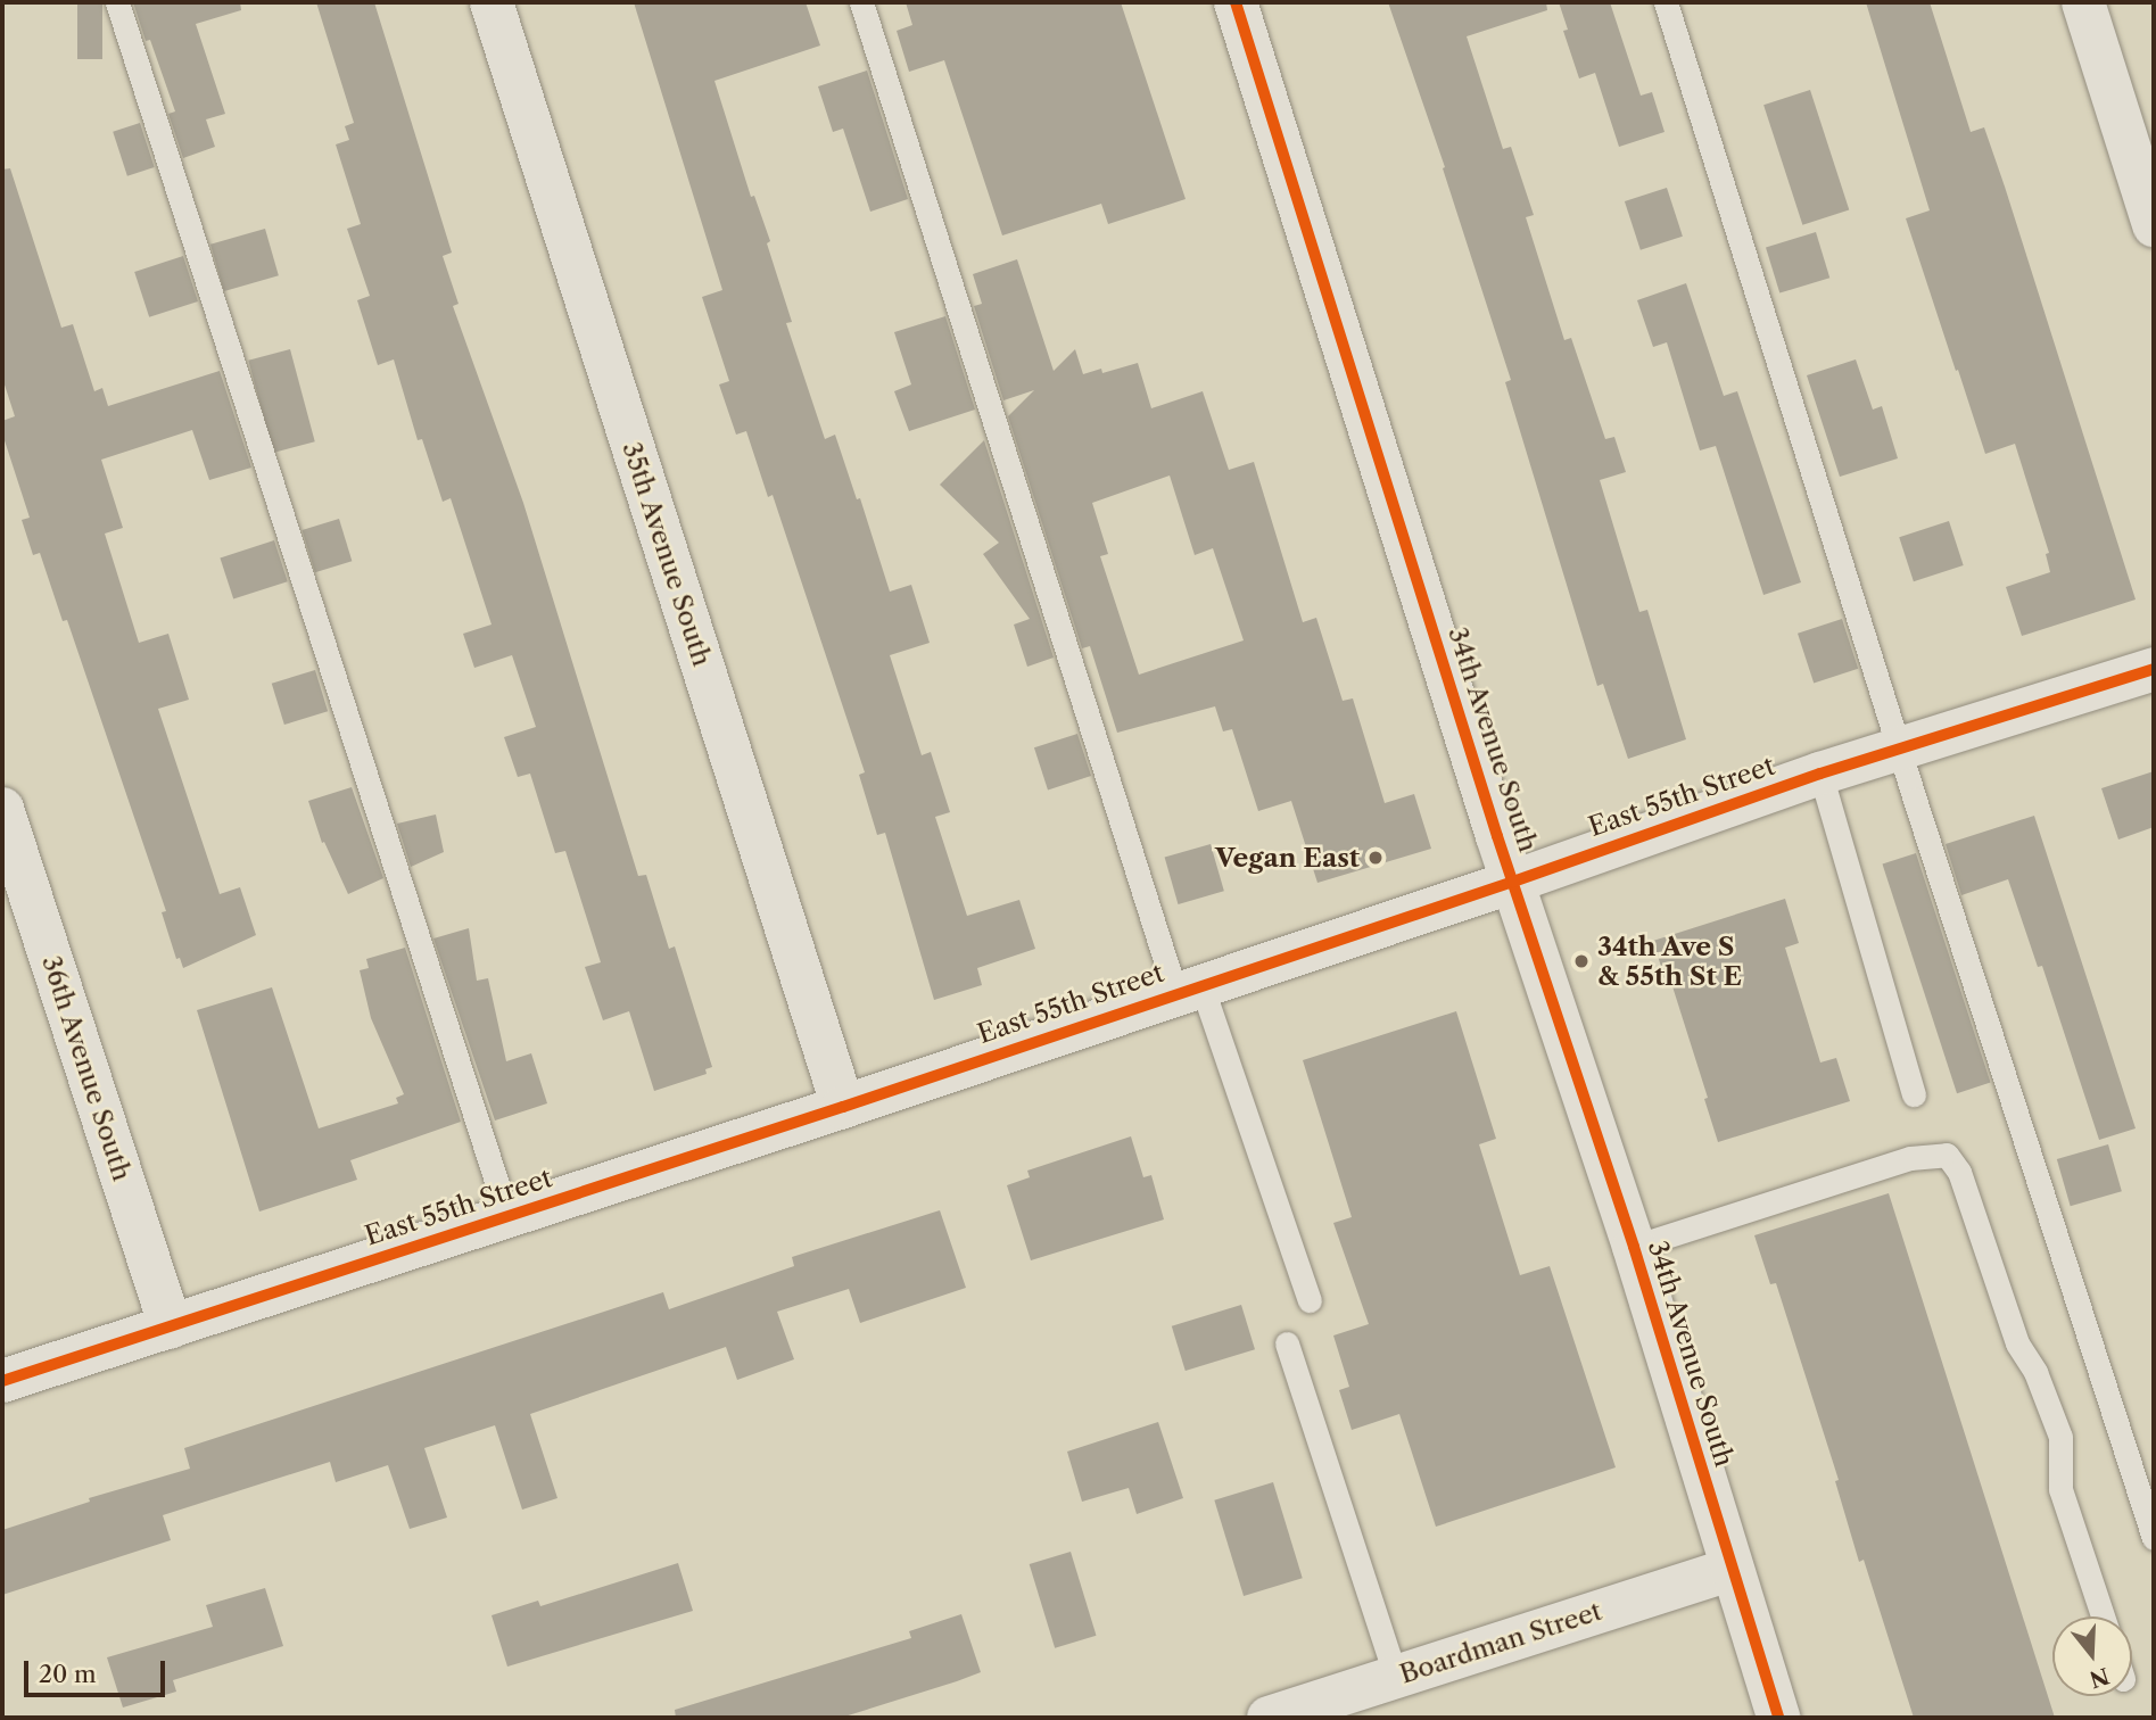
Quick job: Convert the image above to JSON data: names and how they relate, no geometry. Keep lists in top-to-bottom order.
{
  "streets": {
    "street": [
      "35th Avenue South",
      "34th Avenue South",
      "East 55th Street",
      "36th Avenue South",
      "Boardman Street"
    ]
  },
  "crossings": [
    ["35th Avenue South", "East 55th Street"],
    ["34th Avenue South", "East 55th Street"],
    ["34th Avenue South", "Boardman Street"],
    ["East 55th Street", "36th Avenue South"]
  ],
  "places": ["Vegan East", "34th Ave S & 55th St E"],
  "scale_bar": "20 m",
  "north": "bottom"
}
